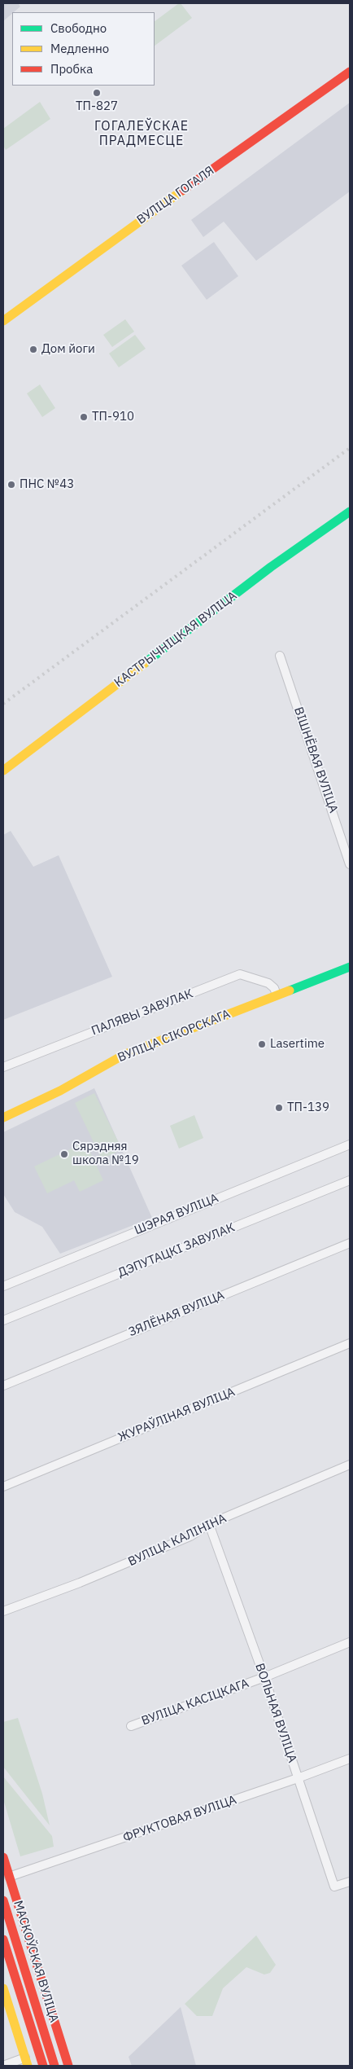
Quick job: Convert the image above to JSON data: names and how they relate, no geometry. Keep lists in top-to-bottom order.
{
  "streets": {
    "street": [
      "ВУЛІЦА ГОГАЛЯ",
      "КАСТРЫЧНІЦКАЯ ВУЛІЦА",
      "ВІШНЁВАЯ ВУЛІЦА",
      "ПАЛЯВЫ ЗАВУЛАК",
      "ВУЛІЦА СІКОРСКАГА",
      "ШЭРАЯ ВУЛІЦА",
      "ДЭПУТАЦКІ ЗАВУЛАК",
      "ЗЯЛЁНАЯ ВУЛІЦА",
      "ЖУРАЎЛІНАЯ ВУЛІЦА",
      "ВУЛІЦА КАЛІНІНА",
      "ВУЛІЦА КАСІЦКАГА",
      "ВОЛЬНАЯ ВУЛІЦА",
      "ФРУКТОВАЯ ВУЛІЦА",
      "МАСКОЎСКАЯ ВУЛІЦА"
    ]
  },
  "crossings": [
    ["ПАЛЯВЫ ЗАВУЛАК", "ВУЛІЦА СІКОРСКАГА"],
    ["ВУЛІЦА КАЛІНІНА", "ВОЛЬНАЯ ВУЛІЦА"],
    ["ВУЛІЦА КАСІЦКАГА", "ВОЛЬНАЯ ВУЛІЦА"],
    ["ВОЛЬНАЯ ВУЛІЦА", "ФРУКТОВАЯ ВУЛІЦА"],
    ["ФРУКТОВАЯ ВУЛІЦА", "МАСКОЎСКАЯ ВУЛІЦА"]
  ],
  "districts": ["ГОГАЛЕЎСКАЕ ПРАДМЕСЦЕ"],
  "places": [
    "ТП-827",
    "Дом йоги",
    "ТП-910",
    "ПНС №43",
    "Lasertime",
    "ТП-139",
    "Сярэдняя школа №19"
  ],
  "legend": ["Свободно", "Медленно", "Пробка"]
}
